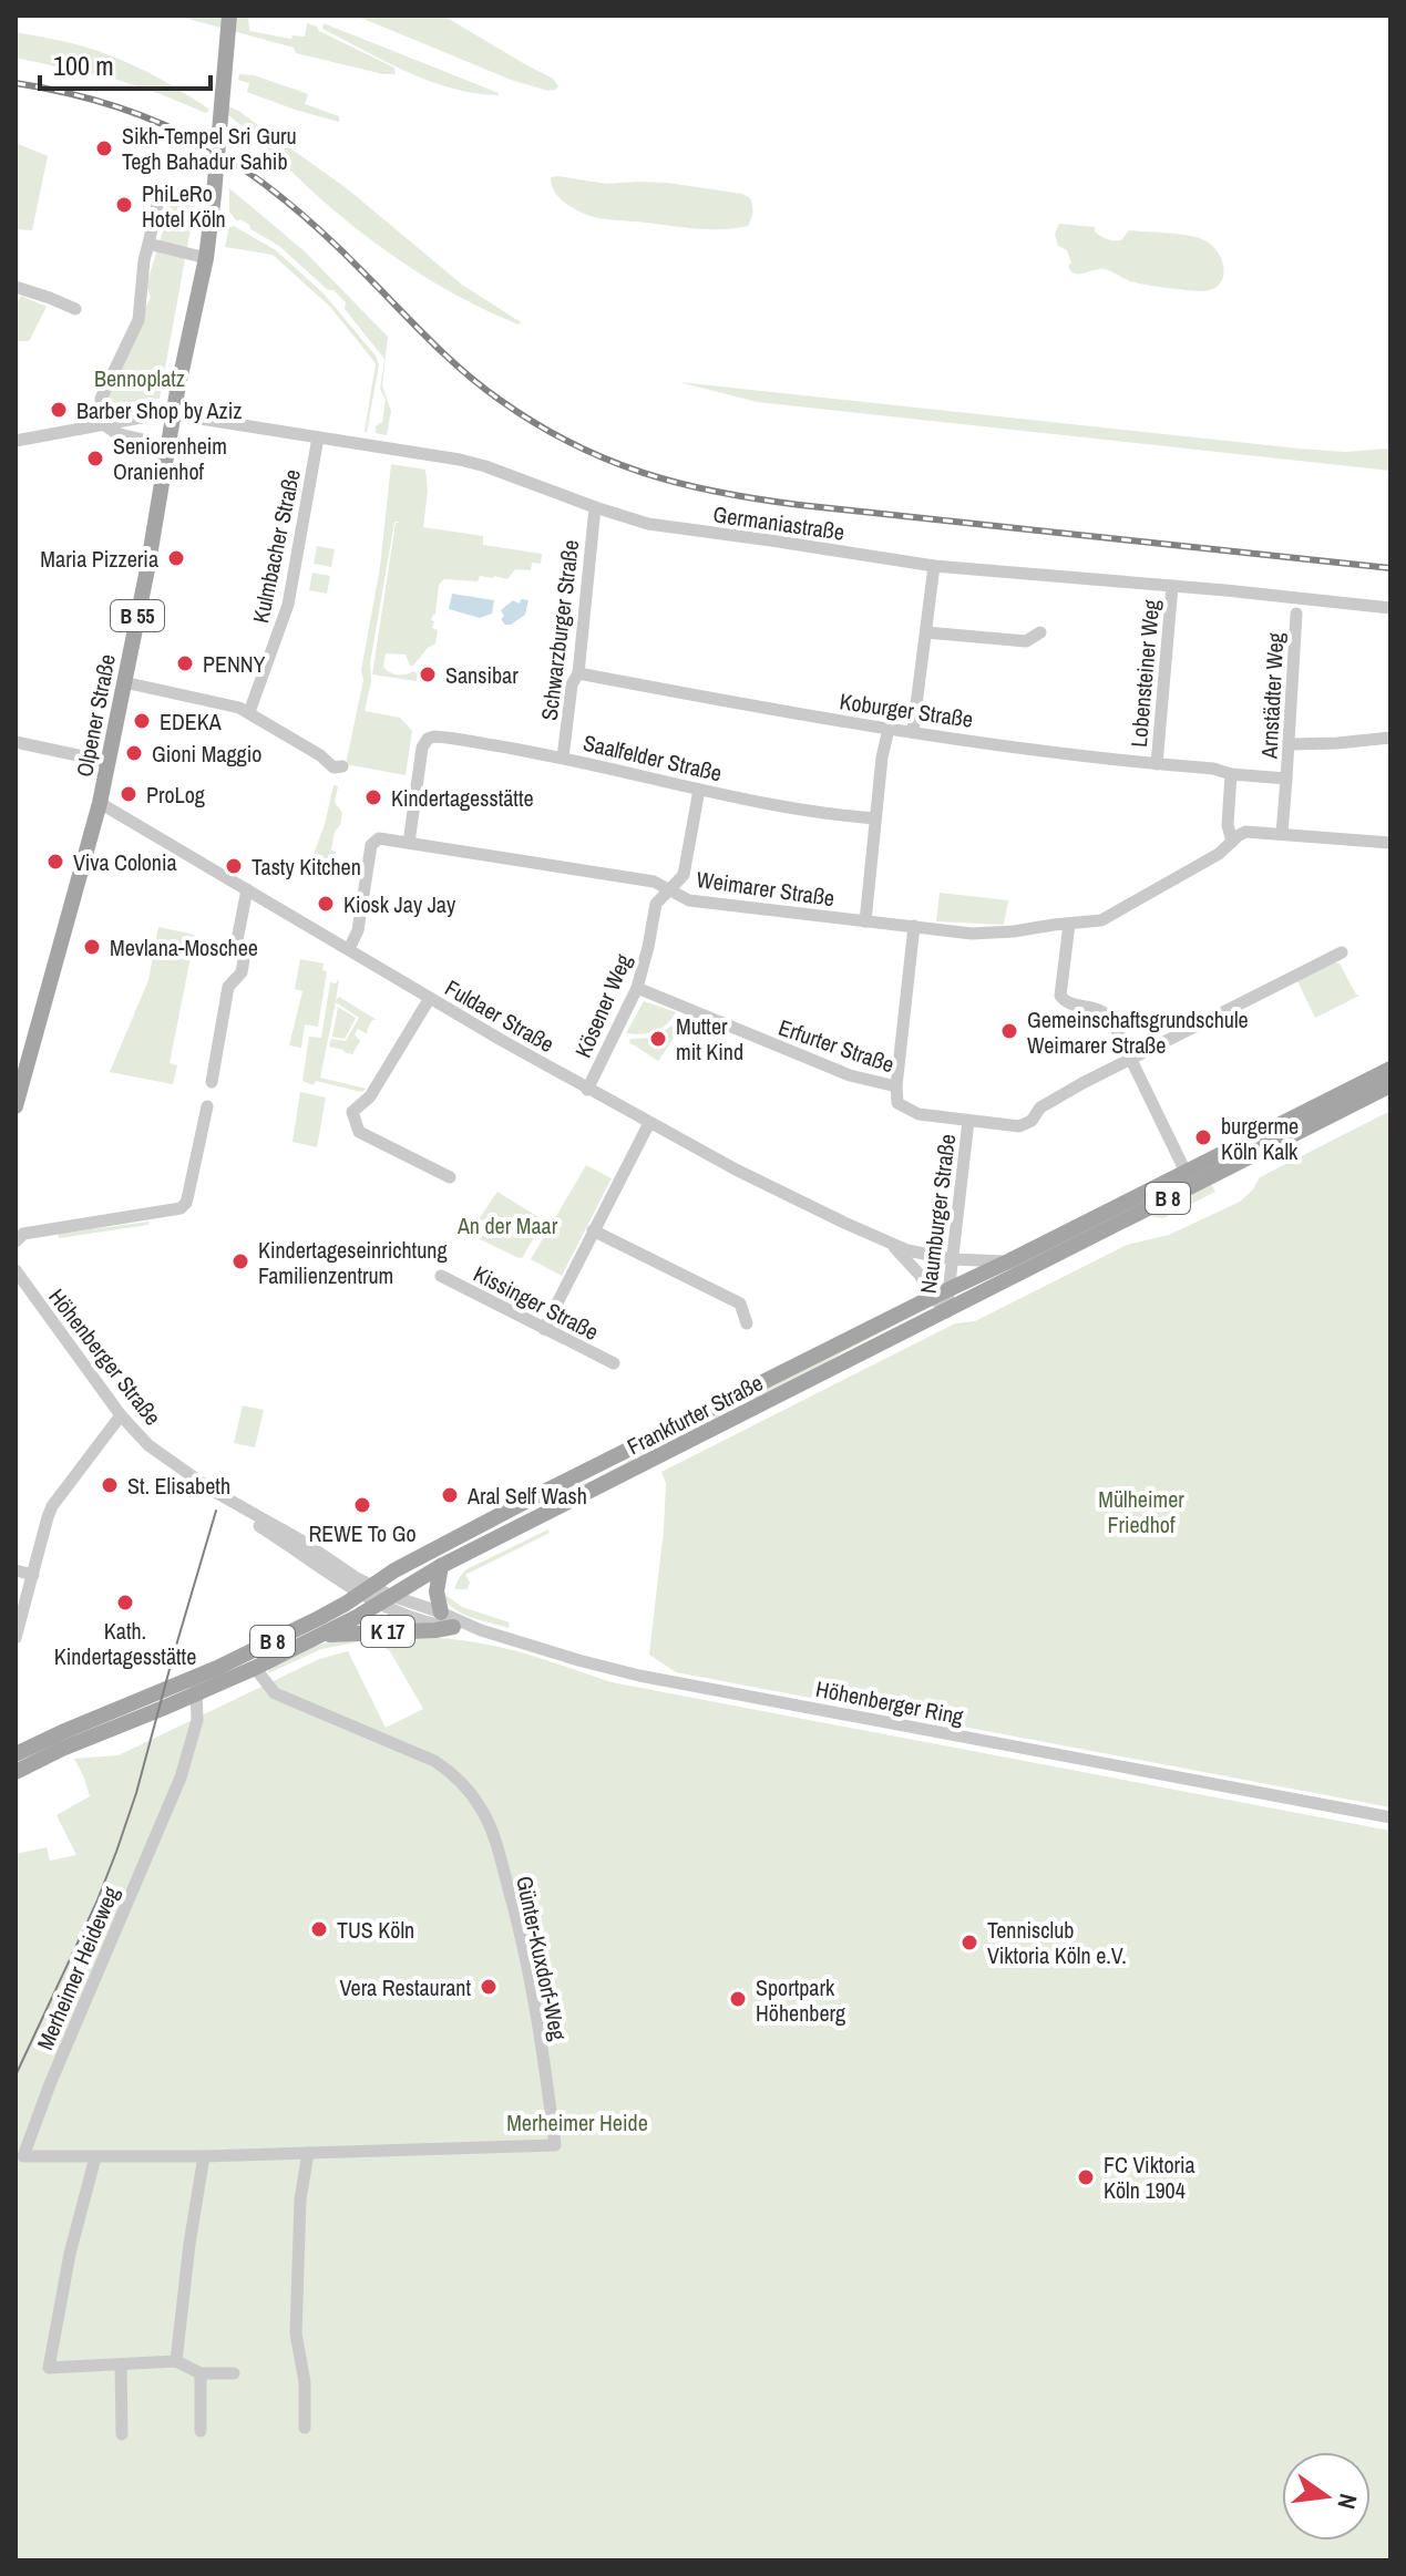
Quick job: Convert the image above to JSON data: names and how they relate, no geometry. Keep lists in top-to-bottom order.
{
  "streets": {
    "main road": [
      "B 55",
      "Olpener Straße",
      "B 8",
      "Frankfurter Straße",
      "K 17"
    ],
    "street": [
      "Germaniastraße",
      "Kulmbacher Straße",
      "Schwarzburger Straße",
      "Lobensteiner Weg",
      "Arnstädter Weg",
      "Koburger Straße",
      "Saalfelder Straße",
      "Weimarer Straße",
      "Kösener Weg",
      "Fuldaer Straße",
      "Erfurter Straße",
      "Naumburger Straße",
      "Kissinger Straße",
      "Höhenberger Straße",
      "Höhenberger Ring",
      "Günter-Kuxdorf-Weg",
      "Merheimer Heideweg"
    ]
  },
  "crossings": [
    ["Germaniastraße", "Kulmbacher Straße"],
    ["Germaniastraße", "Schwarzburger Straße"],
    ["Germaniastraße", "Lobensteiner Weg"],
    ["Germaniastraße", "Olpener Straße"],
    ["Schwarzburger Straße", "Koburger Straße"],
    ["Schwarzburger Straße", "Saalfelder Straße"],
    ["Lobensteiner Weg", "Koburger Straße"],
    ["Arnstädter Weg", "Koburger Straße"],
    ["Olpener Straße", "Fuldaer Straße"],
    ["Saalfelder Straße", "Weimarer Straße"],
    ["Saalfelder Straße", "Kösener Weg"],
    ["Weimarer Straße", "Kösener Weg"],
    ["Weimarer Straße", "Fuldaer Straße"],
    ["Kösener Weg", "Fuldaer Straße"],
    ["Kösener Weg", "Erfurter Straße"],
    ["Fuldaer Straße", "Naumburger Straße"],
    ["Fuldaer Straße", "Frankfurter Straße"],
    ["Erfurter Straße", "Naumburger Straße"],
    ["Naumburger Straße", "Frankfurter Straße"],
    ["Höhenberger Straße", "Frankfurter Straße"],
    ["Höhenberger Straße", "K 17"],
    ["Höhenberger Straße", "Höhenberger Ring"],
    ["Frankfurter Straße", "K 17"],
    ["Frankfurter Straße", "Höhenberger Ring"],
    ["Frankfurter Straße", "Günter-Kuxdorf-Weg"],
    ["Frankfurter Straße", "Merheimer Heideweg"],
    ["K 17", "Höhenberger Ring"],
    ["Günter-Kuxdorf-Weg", "Merheimer Heideweg"]
  ],
  "parks": [
    "Bennoplatz",
    "An der Maar",
    "Mülheimer Friedhof",
    "Merheimer Heide"
  ],
  "places": [
    "Sikh-Tempel Sri Guru Tegh Bahadur Sahib",
    "PhiLeRo Hotel Köln",
    "Barber Shop by Aziz",
    "Seniorenheim Oranienhof",
    "Maria Pizzeria",
    "PENNY",
    "Sansibar",
    "EDEKA",
    "Gioni Maggio",
    "ProLog",
    "Kindertagesstätte",
    "Viva Colonia",
    "Tasty Kitchen",
    "Kiosk Jay Jay",
    "Mevlana-Moschee",
    "Gemeinschaftsgrundschule Weimarer Straße",
    "Mutter mit Kind",
    "burgerme Köln Kalk",
    "Kindertageseinrichtung Familienzentrum",
    "St. Elisabeth",
    "Aral Self Wash",
    "REWE To Go",
    "Kath. Kindertagesstätte",
    "TUS Köln",
    "Tennisclub Viktoria Köln e.V.",
    "Vera Restaurant",
    "Sportpark Höhenberg",
    "FC Viktoria Köln 1904"
  ],
  "scale_bar": "100 m",
  "north": "right"
}
